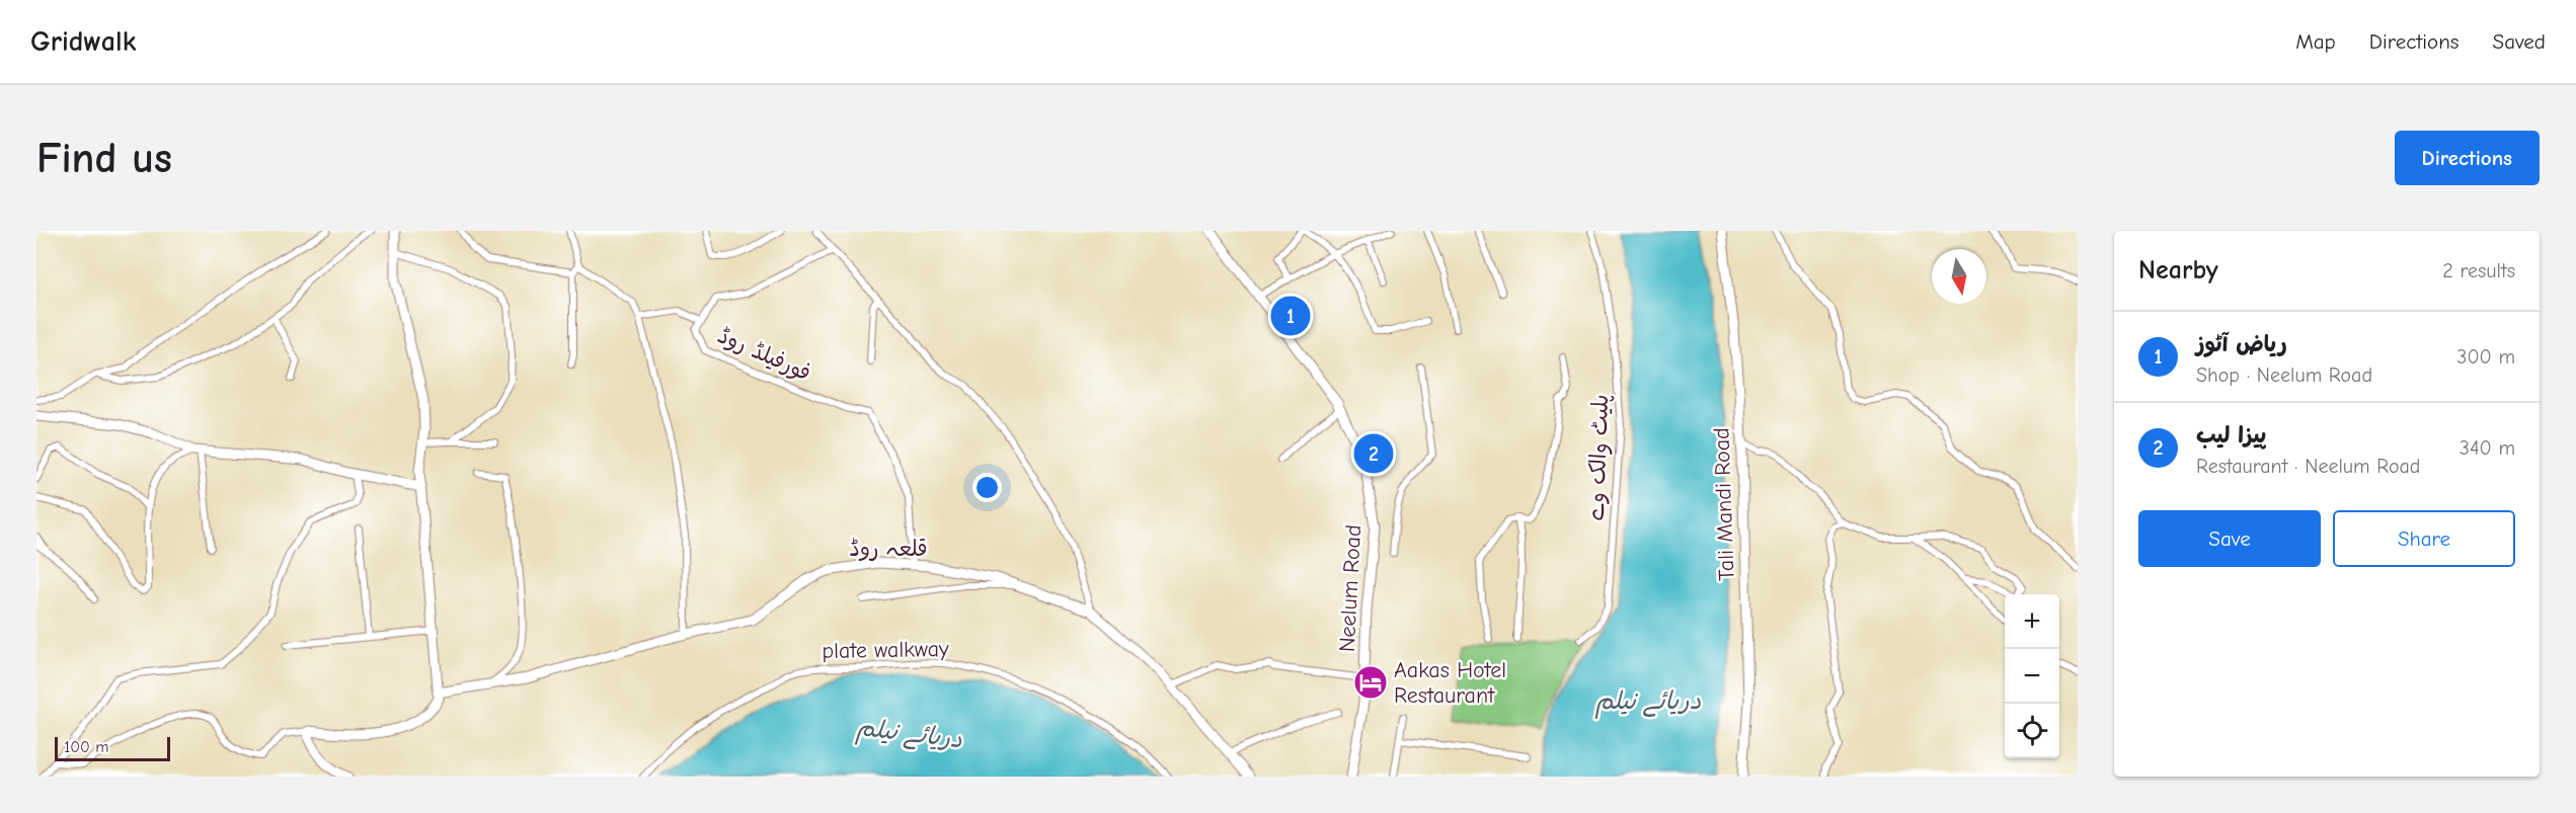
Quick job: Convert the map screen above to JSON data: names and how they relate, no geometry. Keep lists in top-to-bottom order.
{
  "streets": {
    "street": [
      "فورفیلڈ روڈ",
      "پلیٹ والک وے",
      "Tali Mandi Road",
      "قلعہ روڈ",
      "Neelum Road",
      "plate walkway"
    ]
  },
  "crossings": [
    ["فورفیلڈ روڈ", "قلعہ روڈ"]
  ],
  "water": ["دریائے نیلم"],
  "places": {
    "hotel": ["Aakas Hotel Restaurant"]
  },
  "scale_bar": "100 m",
  "north": "bottom",
  "page": {
    "header": "Gridwalk",
    "nav": ["Map", "Directions", "Saved"],
    "buttons": [
      "Directions",
      ["Save", "Share"]
    ],
    "title": "Find us",
    "heading": ["Nearby", "2 results"],
    "pins": ["1", "2"],
    "list": [
      {
        "mark": "1",
        "name": "ریاض آٹوز",
        "note": "Shop · Neelum Road",
        "value": "300 m"
      },
      {
        "mark": "2",
        "name": "پیزا لیب",
        "note": "Restaurant · Neelum Road",
        "value": "340 m"
      }
    ],
    "map_buttons": ["+", "−"],
    "scale": "100 m"
  }
}
